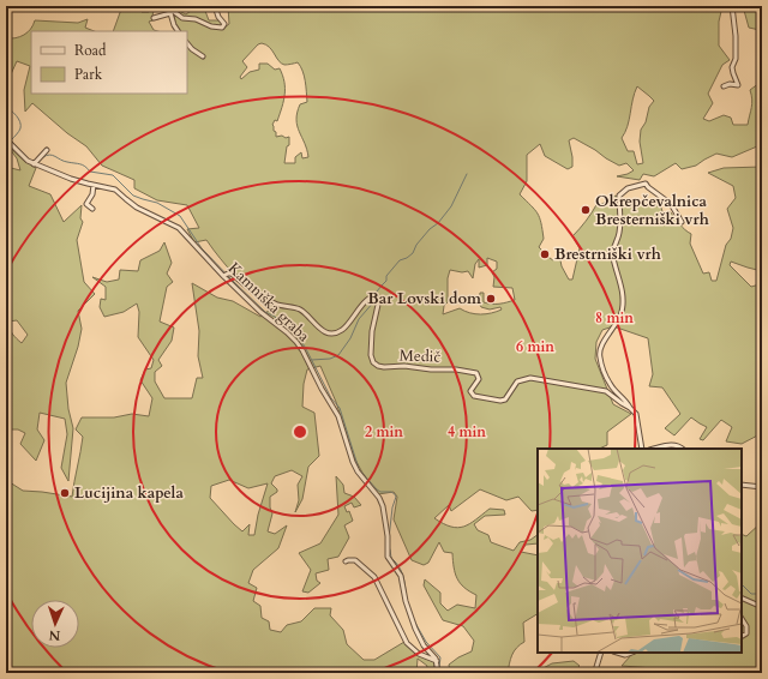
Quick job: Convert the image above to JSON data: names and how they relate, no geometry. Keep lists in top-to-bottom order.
{
  "streets": {
    "street": ["Kamniška graba", "Medič"]
  },
  "crossings": [
    ["Kamniška graba", "Medič"]
  ],
  "places": [
    "Okrepčevalnica Bresterniški vrh",
    "Brestrniški vrh",
    "Bar Lovski dom",
    "Lucijina kapela"
  ],
  "legend": ["Road", "Park"],
  "north": "bottom",
  "rings": [
    "8 min",
    "6 min",
    "2 min",
    "4 min"
  ]
}
